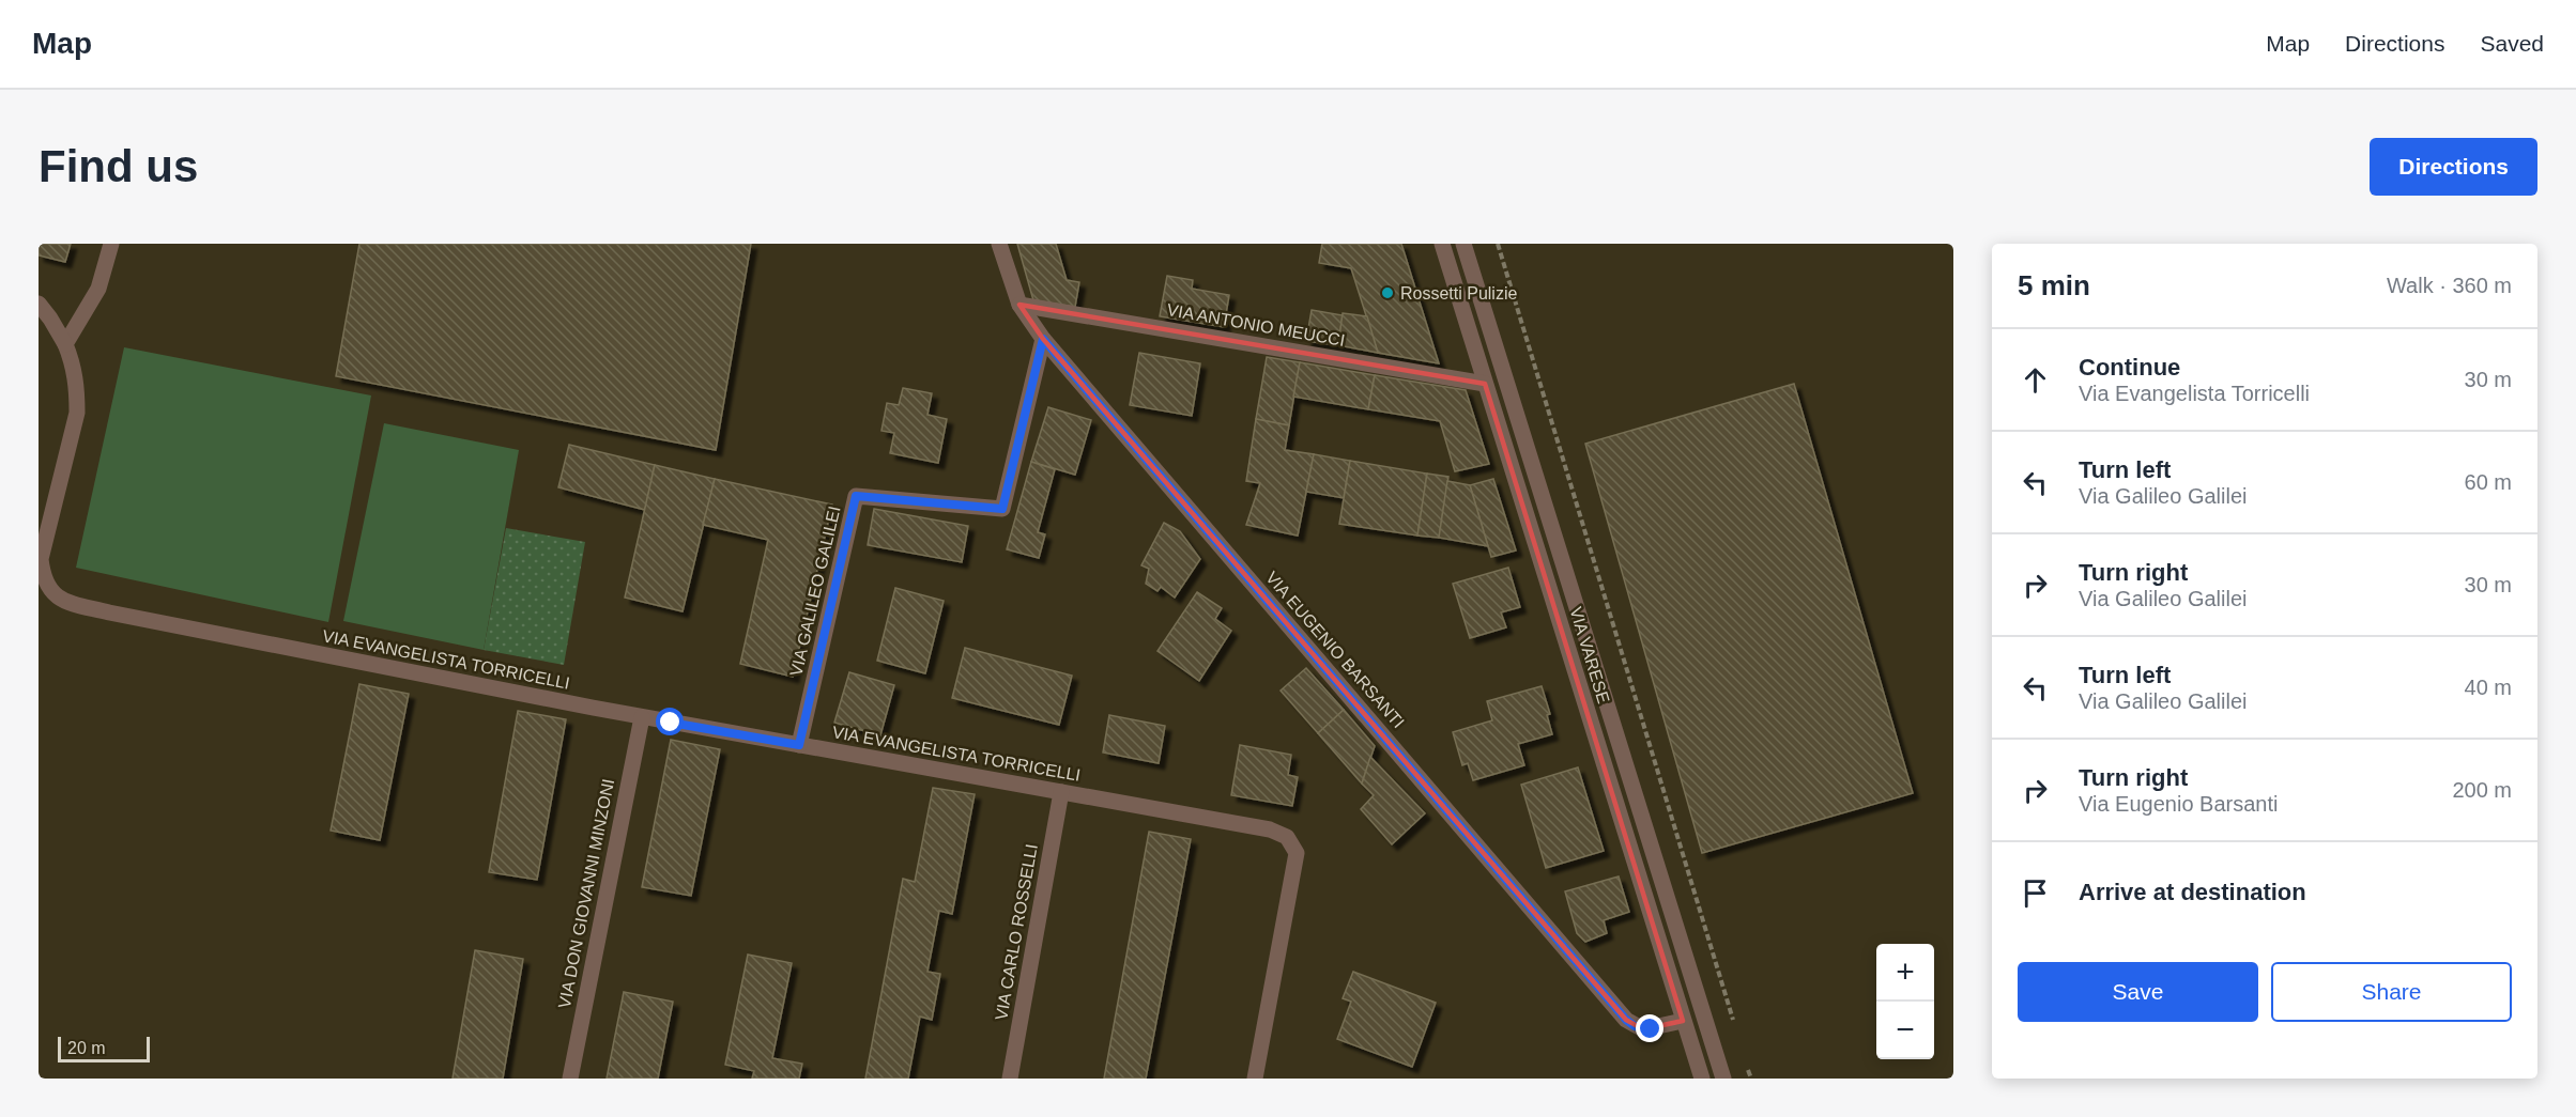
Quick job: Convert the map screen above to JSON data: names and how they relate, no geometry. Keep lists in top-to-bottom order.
{
  "streets": {
    "street": [
      "VIA ANTONIO MEUCCI",
      "VIA GALILEO GALILEI",
      "VIA EUGENIO BARSANTI",
      "VIA VARESE",
      "VIA EVANGELISTA TORRICELLI",
      "VIA DON GIOVANNI MINZONI",
      "VIA CARLO ROSSELLI"
    ]
  },
  "crossings": [
    ["VIA ANTONIO MEUCCI", "VIA EUGENIO BARSANTI"],
    ["VIA ANTONIO MEUCCI", "VIA VARESE"],
    ["VIA GALILEO GALILEI", "VIA EUGENIO BARSANTI"],
    ["VIA GALILEO GALILEI", "VIA EVANGELISTA TORRICELLI"],
    ["VIA EUGENIO BARSANTI", "VIA VARESE"],
    ["VIA EVANGELISTA TORRICELLI", "VIA DON GIOVANNI MINZONI"],
    ["VIA EVANGELISTA TORRICELLI", "VIA CARLO ROSSELLI"]
  ],
  "places": ["Rossetti Pulizie"],
  "scale_bar": "20 m",
  "page": {
    "header": "Map",
    "nav": ["Map", "Directions", "Saved"],
    "buttons": [
      "Directions",
      ["Save", "Share"]
    ],
    "title": "Find us",
    "heading": ["5 min", "Walk · 360 m"],
    "list": [
      ["Continue", "Via Evangelista Torricelli", "30 m"],
      ["Turn left", "Via Galileo Galilei", "60 m"],
      ["Turn right", "Via Galileo Galilei", "30 m"],
      ["Turn left", "Via Galileo Galilei", "40 m"],
      ["Turn right", "Via Eugenio Barsanti", "200 m"],
      "Arrive at destination"
    ],
    "map_buttons": ["+", "−"],
    "scale": "20 m"
  }
}
